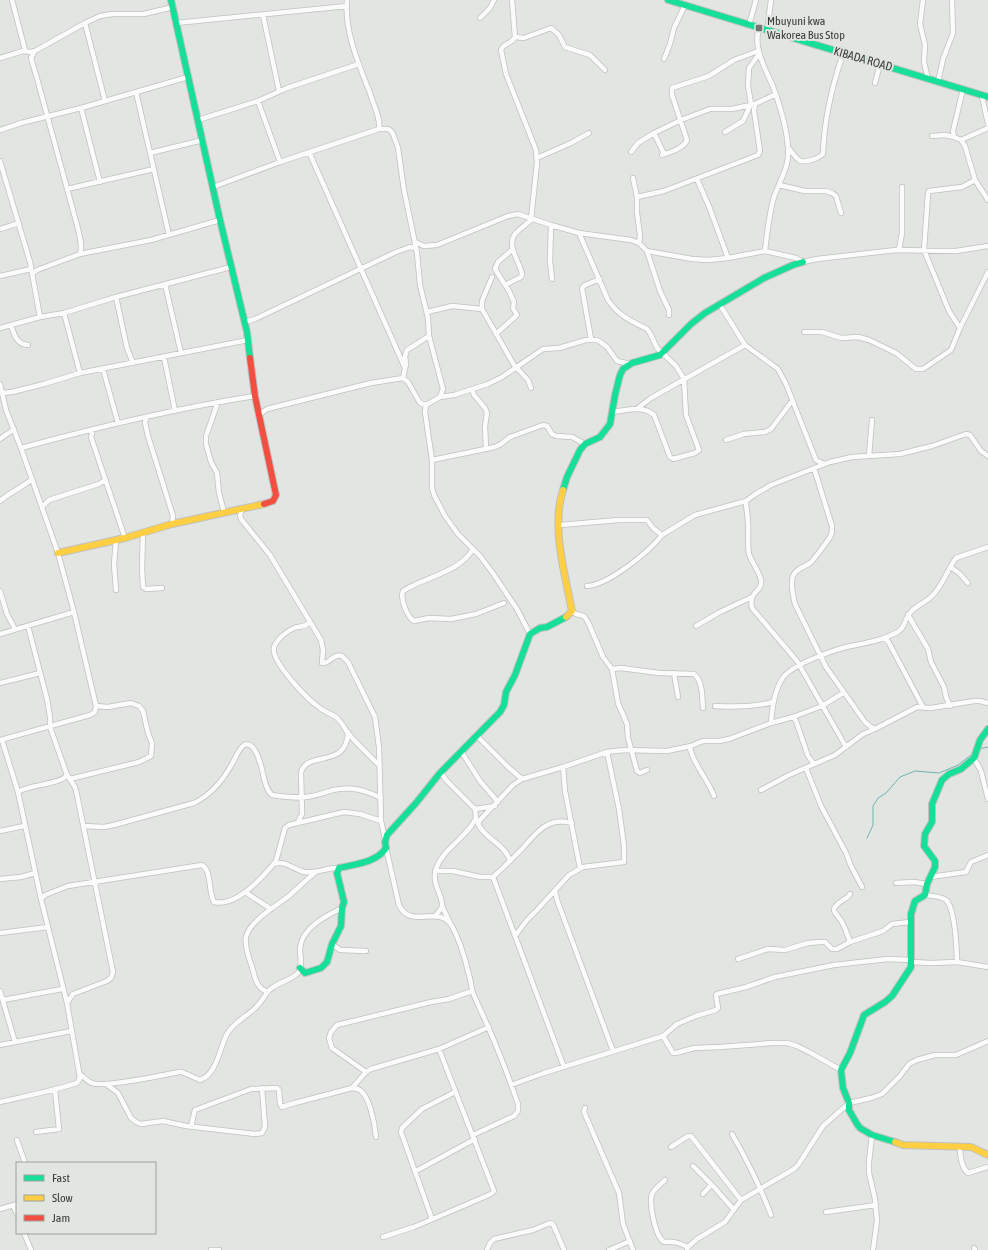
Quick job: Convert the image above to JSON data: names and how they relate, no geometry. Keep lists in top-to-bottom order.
{
  "streets": {
    "street": ["KIBADA ROAD"]
  },
  "places": {
    "transit": ["Mbuyuni kwa Wakorea Bus Stop"]
  },
  "legend": ["Fast", "Slow", "Jam"]
}
